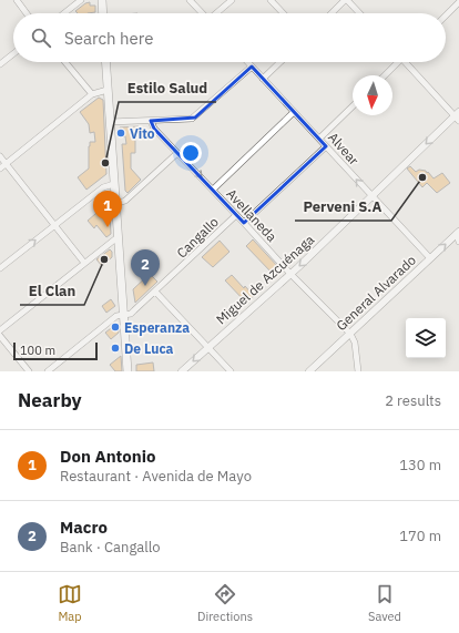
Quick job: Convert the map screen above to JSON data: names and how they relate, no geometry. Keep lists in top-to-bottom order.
{
  "streets": {
    "street": [
      "Alvear",
      "Avellaneda",
      "Cangallo",
      "Miguel de Azcuénaga",
      "General Alvarado"
    ]
  },
  "crossings": [
    ["Alvear", "Miguel de Azcuénaga"],
    ["Alvear", "General Alvarado"],
    ["Avellaneda", "Cangallo"],
    ["Avellaneda", "Miguel de Azcuénaga"],
    ["Avellaneda", "General Alvarado"]
  ],
  "one_way": ["Miguel de Azcuénaga"],
  "places": [
    "Vito",
    "Estilo Salud",
    "Perveni S.A",
    "El Clan",
    "Esperanza",
    "De Luca"
  ],
  "scale_bar": "100 m",
  "north": "bottom",
  "page": {
    "search": "Search here",
    "pins": ["1", "2"],
    "scale": "100 m",
    "heading": ["Nearby", "2 results"],
    "list": [
      {
        "mark": "1",
        "name": "Don Antonio",
        "note": "Restaurant · Avenida de Mayo",
        "value": "130 m"
      },
      {
        "mark": "2",
        "name": "Macro",
        "note": "Bank · Cangallo",
        "value": "170 m"
      }
    ],
    "nav": ["Map", "Directions", "Saved"]
  }
}
